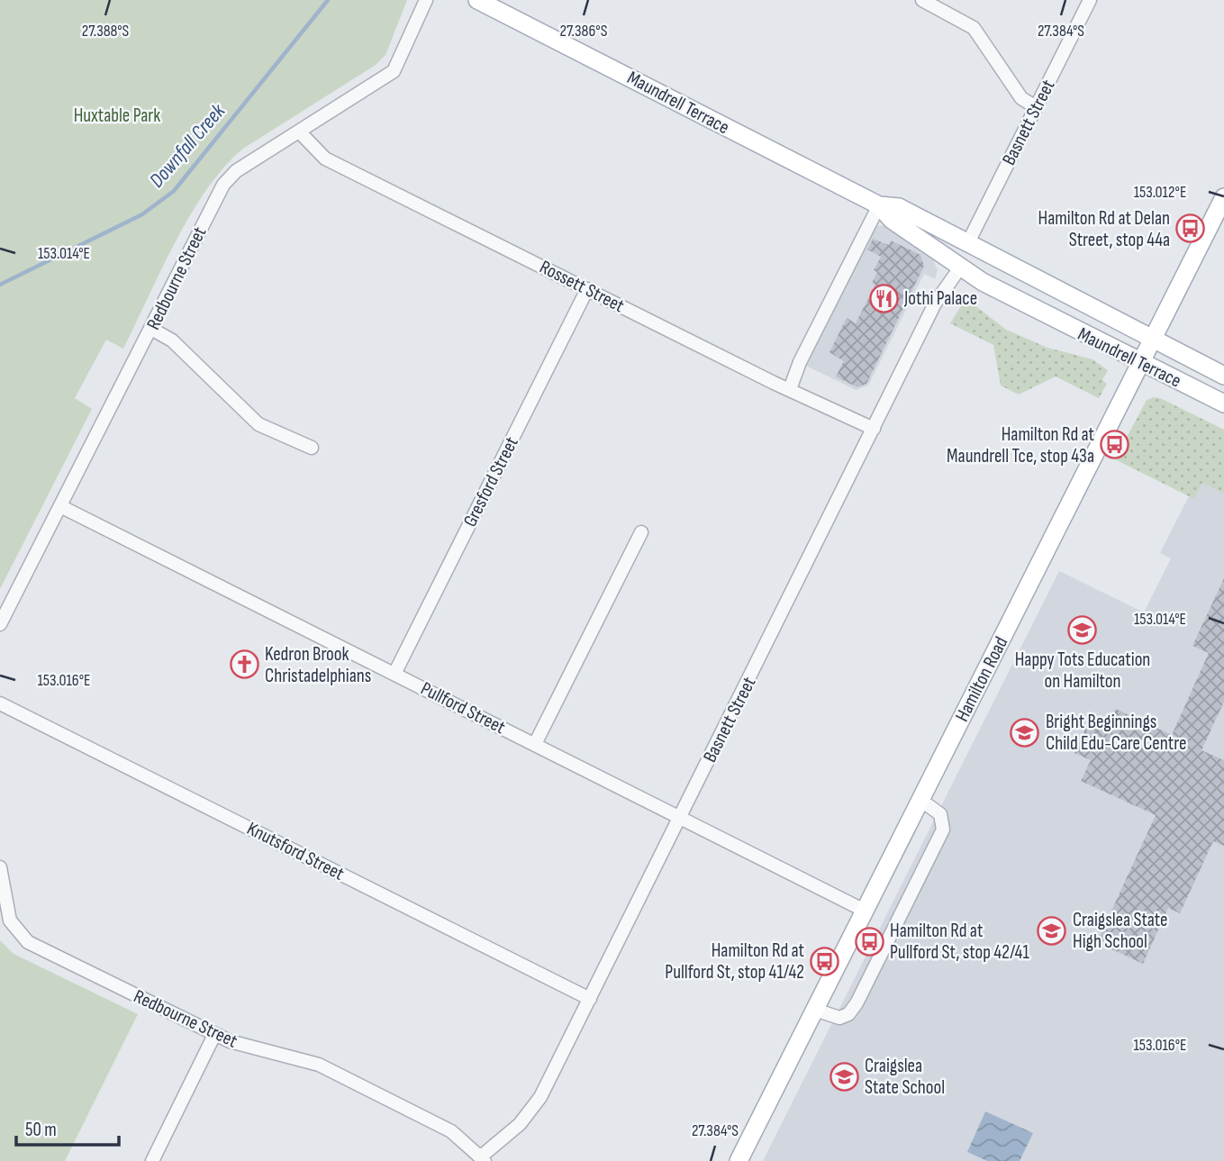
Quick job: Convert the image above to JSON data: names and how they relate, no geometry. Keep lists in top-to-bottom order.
{
  "streets": {
    "main road": ["Maundrell Terrace", "Hamilton Road"],
    "street": [
      "Basnett Street",
      "Redbourne Street",
      "Rossett Street",
      "Gresford Street",
      "Pullford Street",
      "Knutsford Street"
    ]
  },
  "crossings": [
    ["Maundrell Terrace", "Basnett Street"],
    ["Maundrell Terrace", "Hamilton Road"],
    ["Basnett Street", "Redbourne Street"],
    ["Basnett Street", "Rossett Street"],
    ["Basnett Street", "Pullford Street"],
    ["Basnett Street", "Knutsford Street"],
    ["Redbourne Street", "Rossett Street"],
    ["Redbourne Street", "Pullford Street"],
    ["Rossett Street", "Gresford Street"],
    ["Gresford Street", "Pullford Street"],
    ["Hamilton Road", "Pullford Street"]
  ],
  "water": ["Downfall Creek"],
  "parks": ["Huxtable Park"],
  "places": {
    "bus stop": [
      "Hamilton Rd at Delan Street, stop 44a",
      "Hamilton Rd at Maundrell Tce, stop 43a",
      "Hamilton Rd at Pullford St, stop 42/41",
      "Hamilton Rd at Pullford St, stop 41/42"
    ],
    "restaurant": ["Jothi Palace"],
    "school or university": [
      "Happy Tots Education on Hamilton",
      "Bright Beginnings Child Edu-Care Centre",
      "Craigslea State High School",
      "Craigslea State School"
    ],
    "church": ["Kedron Brook Christadelphians"]
  },
  "scale_bar": "50 m",
  "coordinates": [
    "27.388°S",
    "27.386°S",
    "27.384°S",
    "153.012°E",
    "153.014°E",
    "153.016°E"
  ]
}
